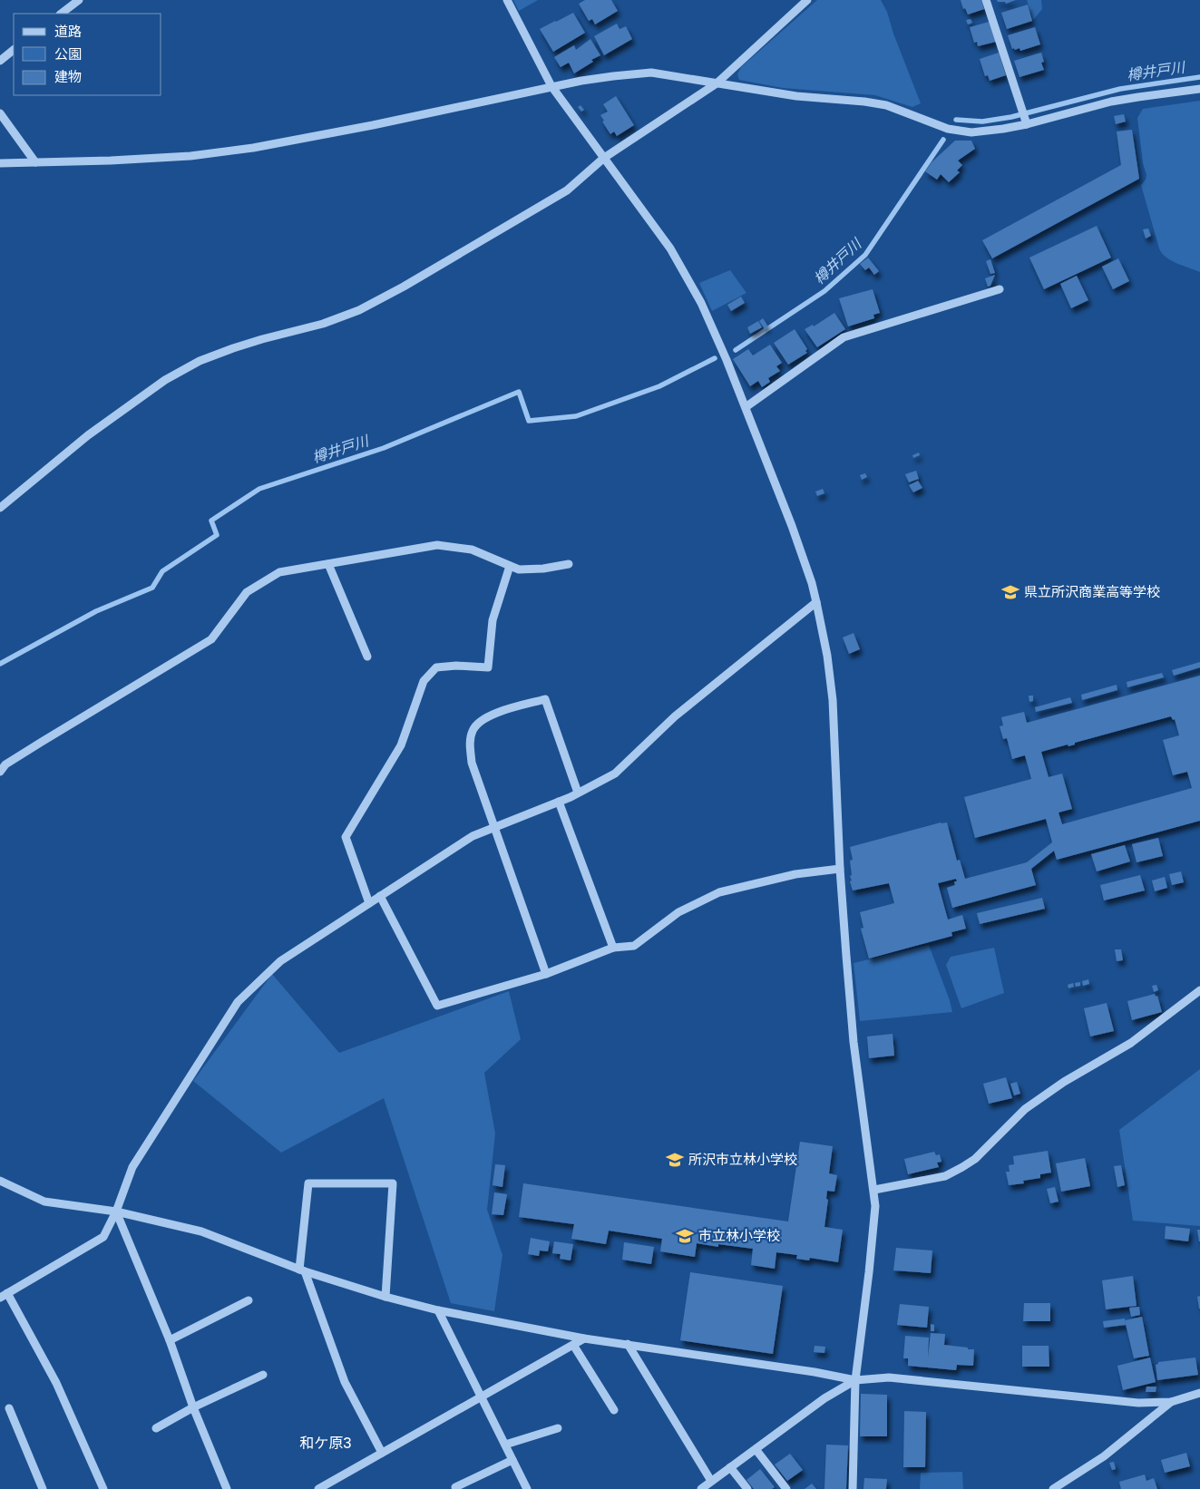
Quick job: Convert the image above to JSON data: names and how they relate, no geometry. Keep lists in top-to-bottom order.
{
  "districts": ["和ケ原3"],
  "water": ["樽井戸川"],
  "places": {
    "school or university": ["県立所沢商業高等学校", "所沢市立林小学校", "市立林小学校"]
  },
  "legend": ["道路", "公園", "建物"]
}
